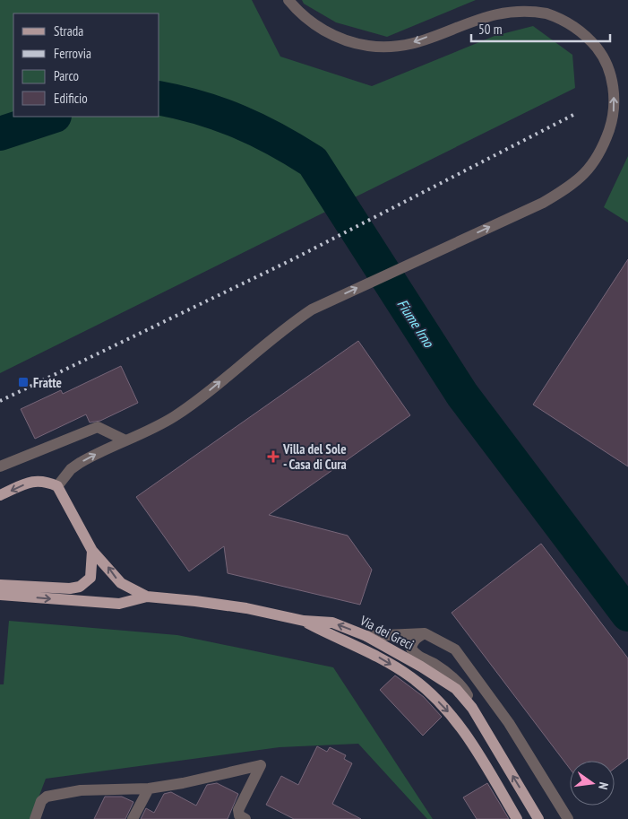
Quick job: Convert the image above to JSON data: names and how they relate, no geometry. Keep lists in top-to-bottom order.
{
  "streets": {
    "main road": ["Via dei Greci"]
  },
  "water": ["Fiume Irno"],
  "places": {
    "transit": ["Fratte"],
    "health": ["Villa del Sole - Casa di Cura"]
  },
  "legend": [
    "Strada",
    "Ferrovia",
    "Parco",
    "Edificio"
  ],
  "scale_bar": "50 m",
  "north": "right"
}
